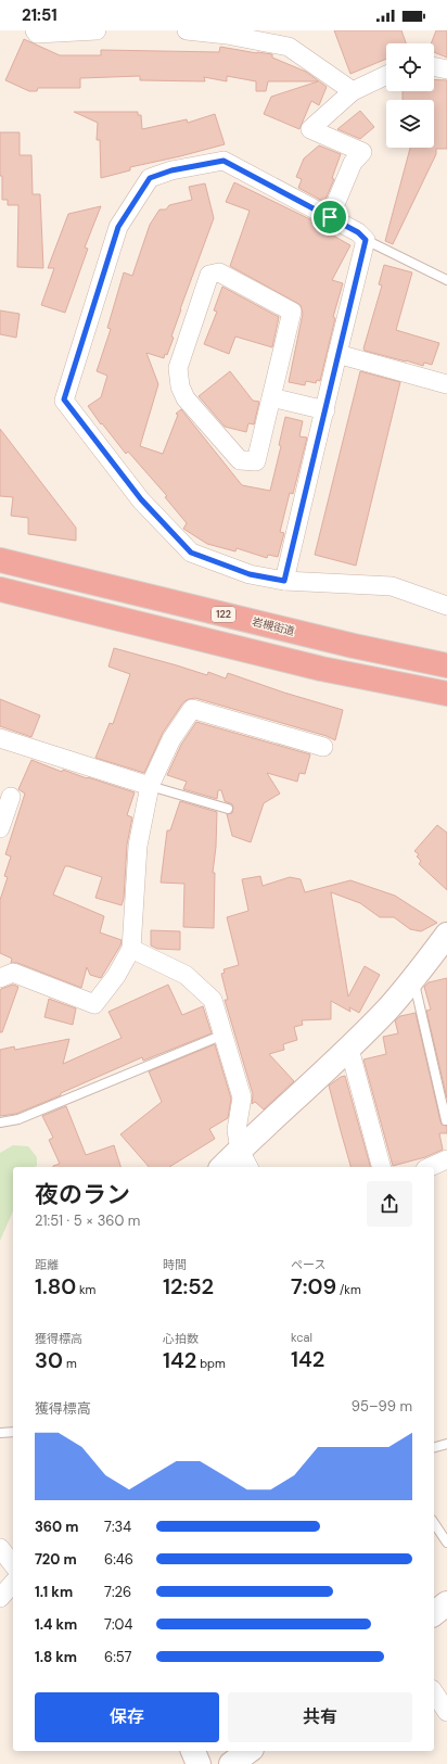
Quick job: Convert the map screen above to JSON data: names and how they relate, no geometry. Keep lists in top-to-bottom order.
{
  "streets": {
    "highway": ["122", "岩槻街道"]
  },
  "page": {
    "status": "21:51",
    "heading": ["夜のラン", "21:51 · 5 × 360 m"],
    "stats": [
      ["距離", "1.80 km"],
      ["時間", "12:52"],
      ["ペース", "7:09 /km"],
      ["獲得標高", "30 m"],
      ["心拍数", "142 bpm"],
      ["kcal", "142"]
    ],
    "chart": ["獲得標高", "95–99 m"],
    "list": [
      {
        "name": "360 m",
        "note": "7:34"
      },
      {
        "name": "720 m",
        "note": "6:46"
      },
      {
        "name": "1.1 km",
        "note": "7:26"
      },
      {
        "name": "1.4 km",
        "note": "7:04"
      },
      {
        "name": "1.8 km",
        "note": "6:57"
      }
    ],
    "buttons": ["保存", "共有"]
  }
}
